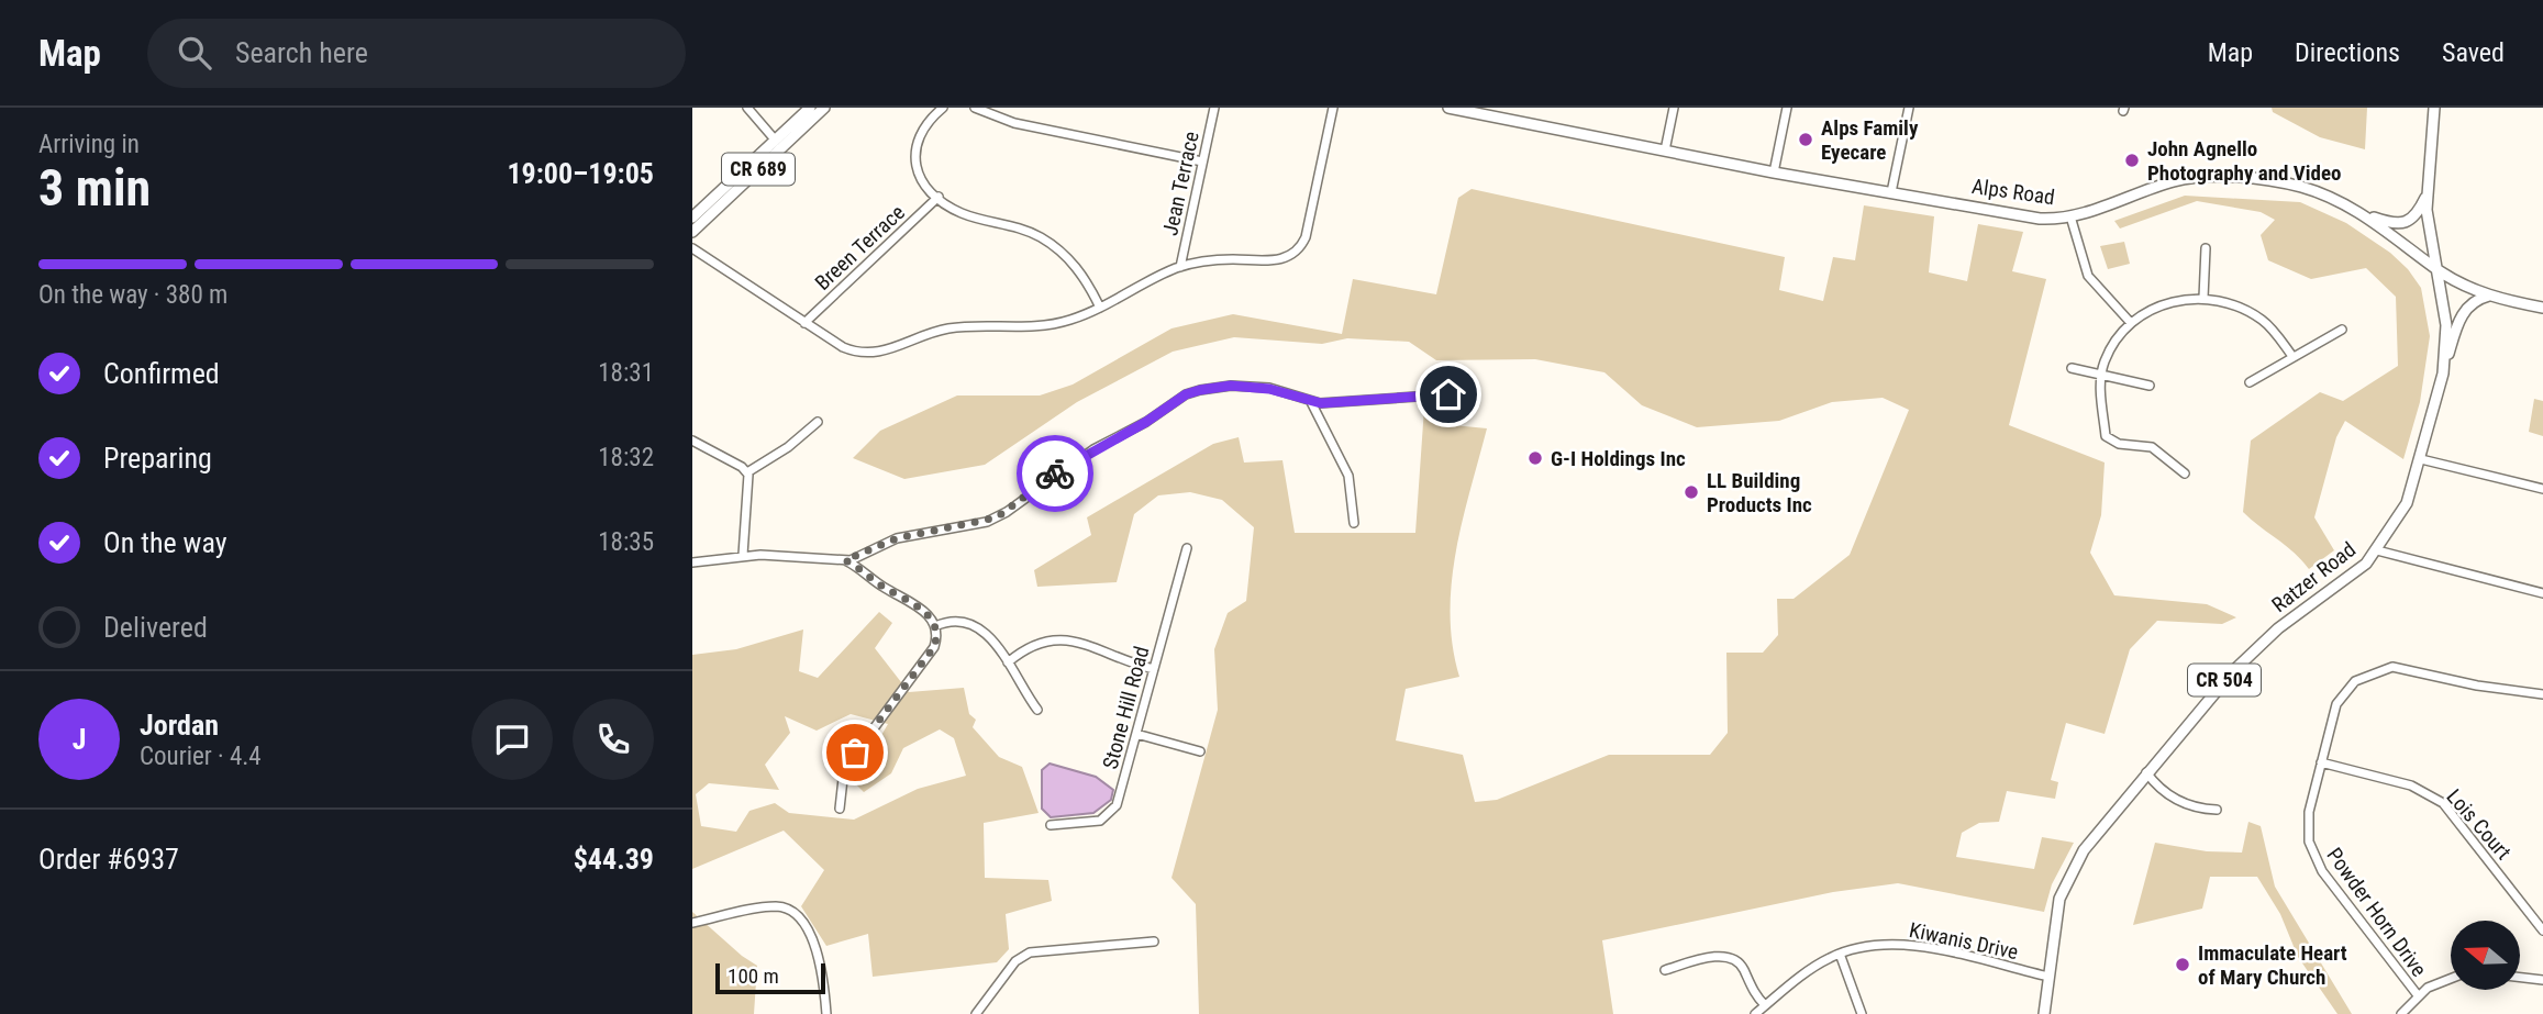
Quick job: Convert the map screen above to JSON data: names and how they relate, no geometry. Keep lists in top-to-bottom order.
{
  "streets": {
    "main road": [
      "CR 689",
      "Alps Road",
      "Ratzer Road",
      "CR 504"
    ],
    "street": [
      "Jean Terrace",
      "Breen Terrace",
      "Stone Hill Road",
      "Lois Court",
      "Powder Horn Drive",
      "Kiwanis Drive"
    ]
  },
  "crossings": [
    ["Alps Road", "Ratzer Road"],
    ["Ratzer Road", "Kiwanis Drive"],
    ["Lois Court", "Powder Horn Drive"]
  ],
  "places": [
    "Alps Family Eyecare",
    "John Agnello Photography and Video",
    "G-I Holdings Inc",
    "LL Building Products Inc",
    "Immaculate Heart of Mary Church"
  ],
  "scale_bar": "100 m",
  "north": "left",
  "page": {
    "header": "Map",
    "search": "Search here",
    "nav": ["Map", "Directions", "Saved"],
    "heading": ["3 min", "Arriving in", "19:00–19:05"],
    "panel": [
      "Jordan",
      "Courier · 4.4",
      "Order #6937",
      "$44.39"
    ],
    "bar": "On the way · 380 m",
    "list": [
      ["Confirmed", "18:31"],
      ["Preparing", "18:32"],
      ["On the way", "18:35"],
      "Delivered"
    ],
    "round": "J",
    "scale": "100 m"
  }
}
